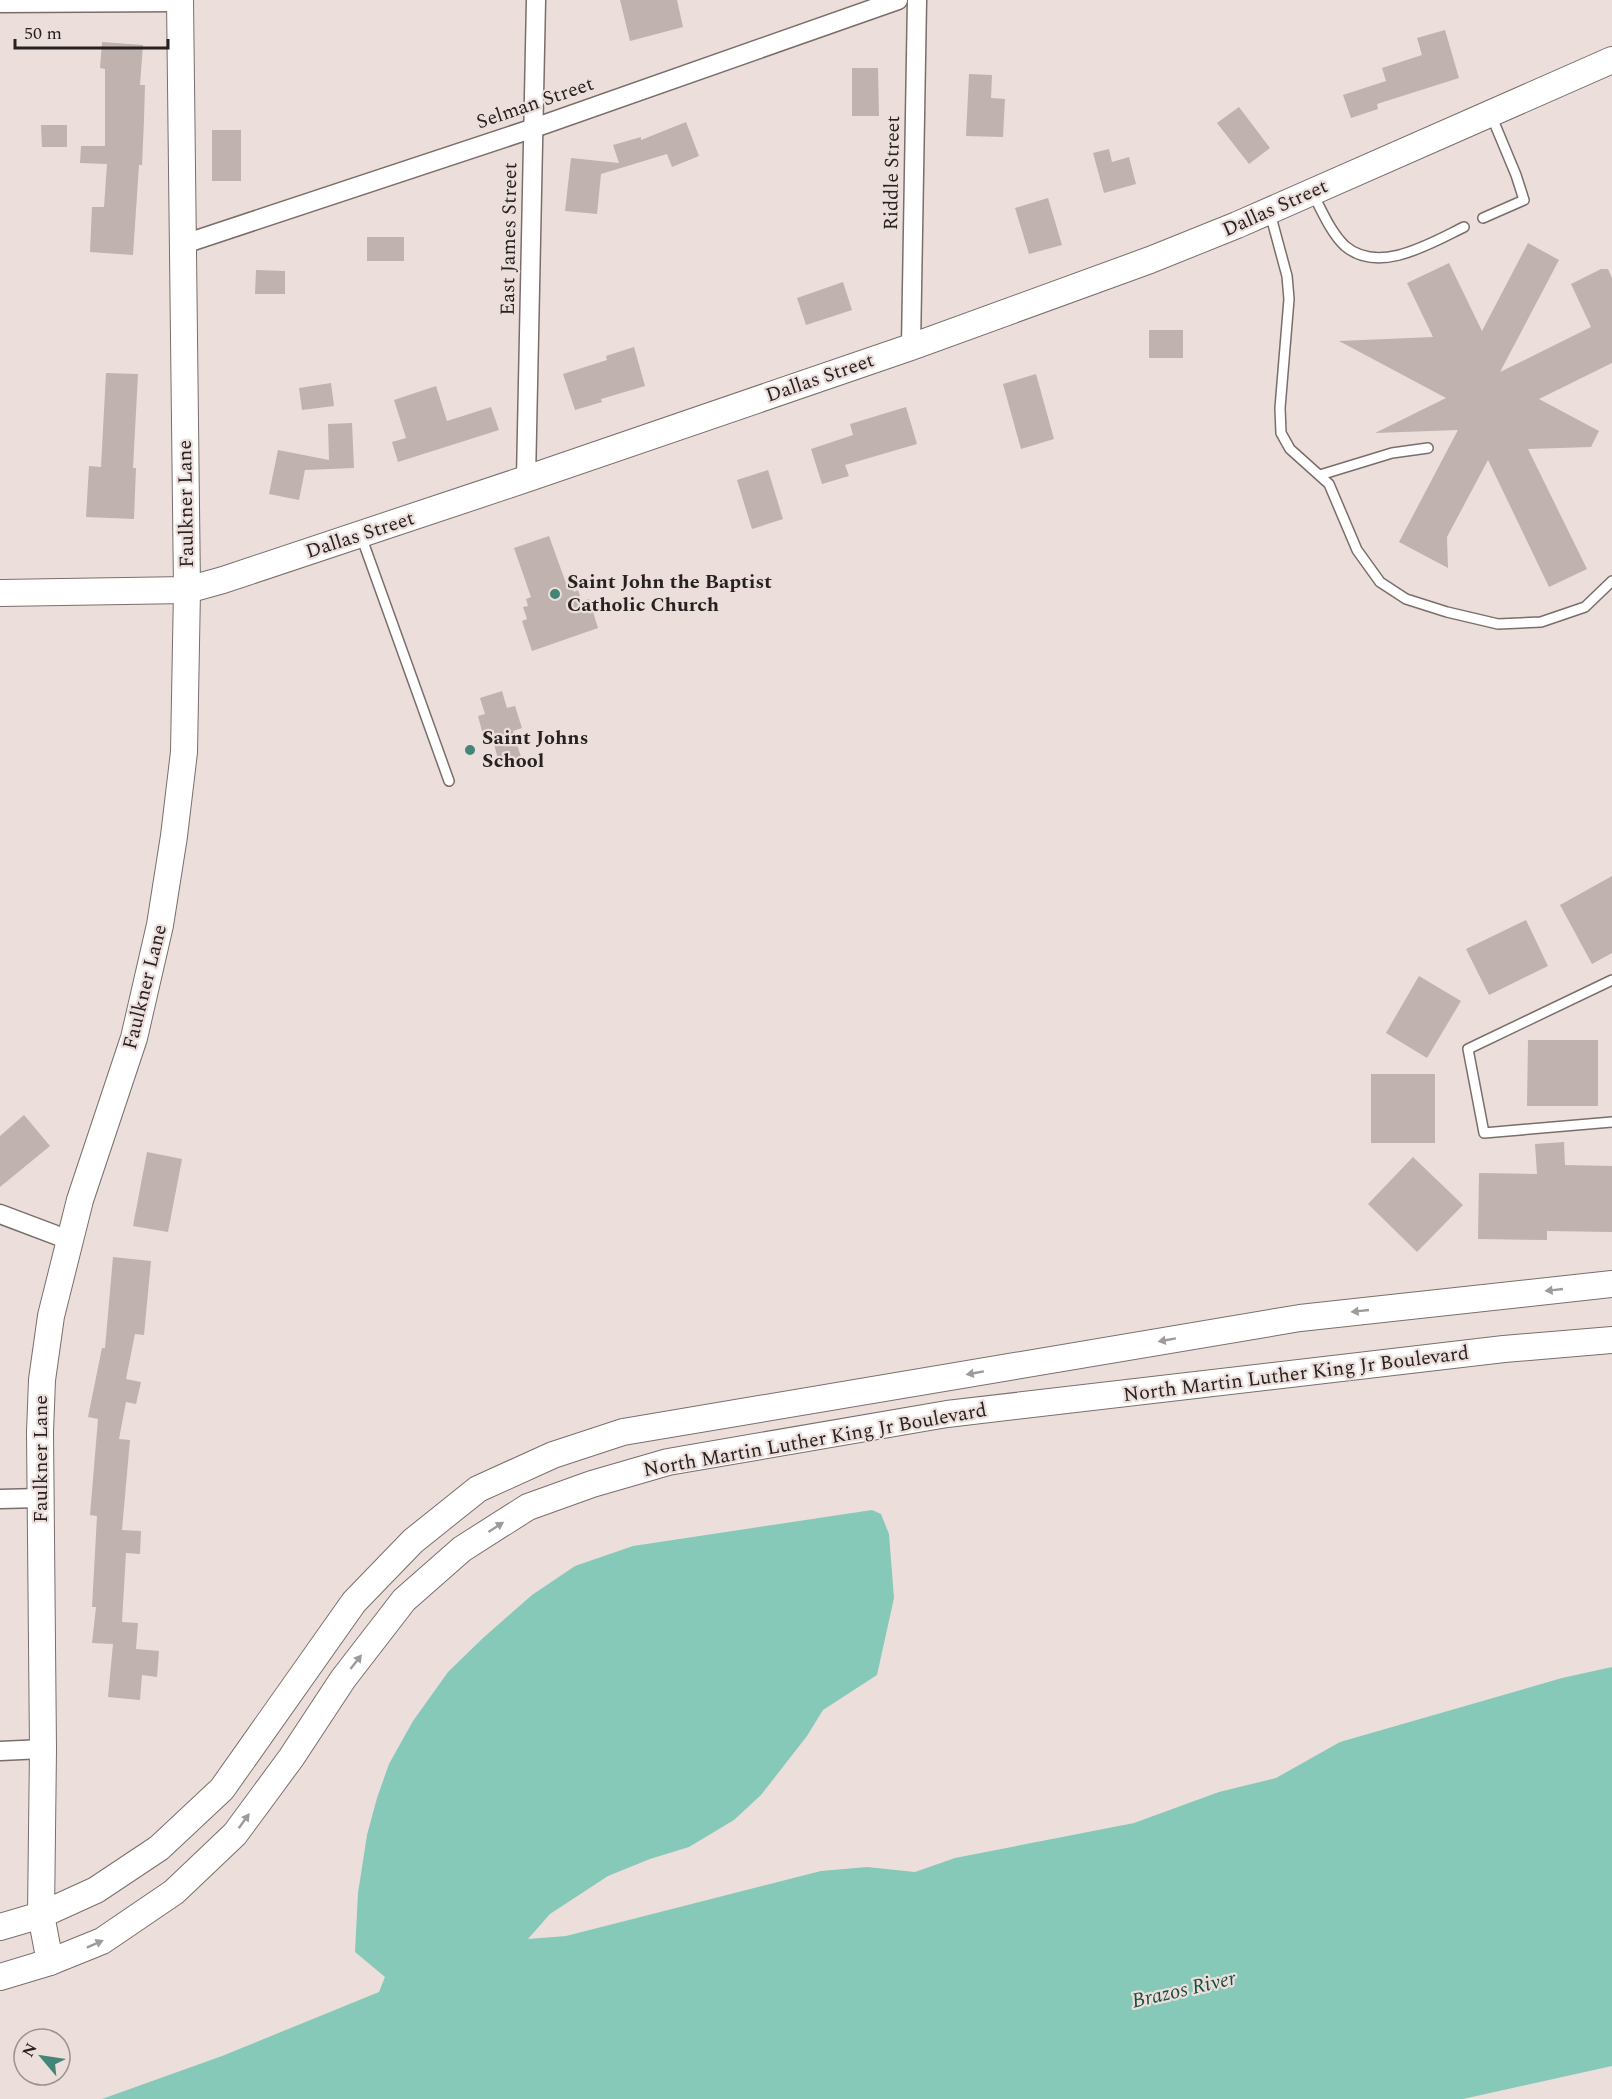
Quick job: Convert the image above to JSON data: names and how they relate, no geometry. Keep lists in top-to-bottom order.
{
  "streets": {
    "street": [
      "Selman Street",
      "Riddle Street",
      "Dallas Street",
      "East James Street",
      "Faulkner Lane",
      "North Martin Luther King Jr Boulevard"
    ]
  },
  "crossings": [
    ["Selman Street", "East James Street"],
    ["Selman Street", "Faulkner Lane"],
    ["Riddle Street", "Dallas Street"],
    ["Dallas Street", "East James Street"],
    ["Dallas Street", "Faulkner Lane"],
    ["Faulkner Lane", "North Martin Luther King Jr Boulevard"]
  ],
  "water": ["Brazos River"],
  "places": ["Saint John the Baptist Catholic Church", "Saint Johns School"],
  "scale_bar": "50 m",
  "north": "top left"
}
